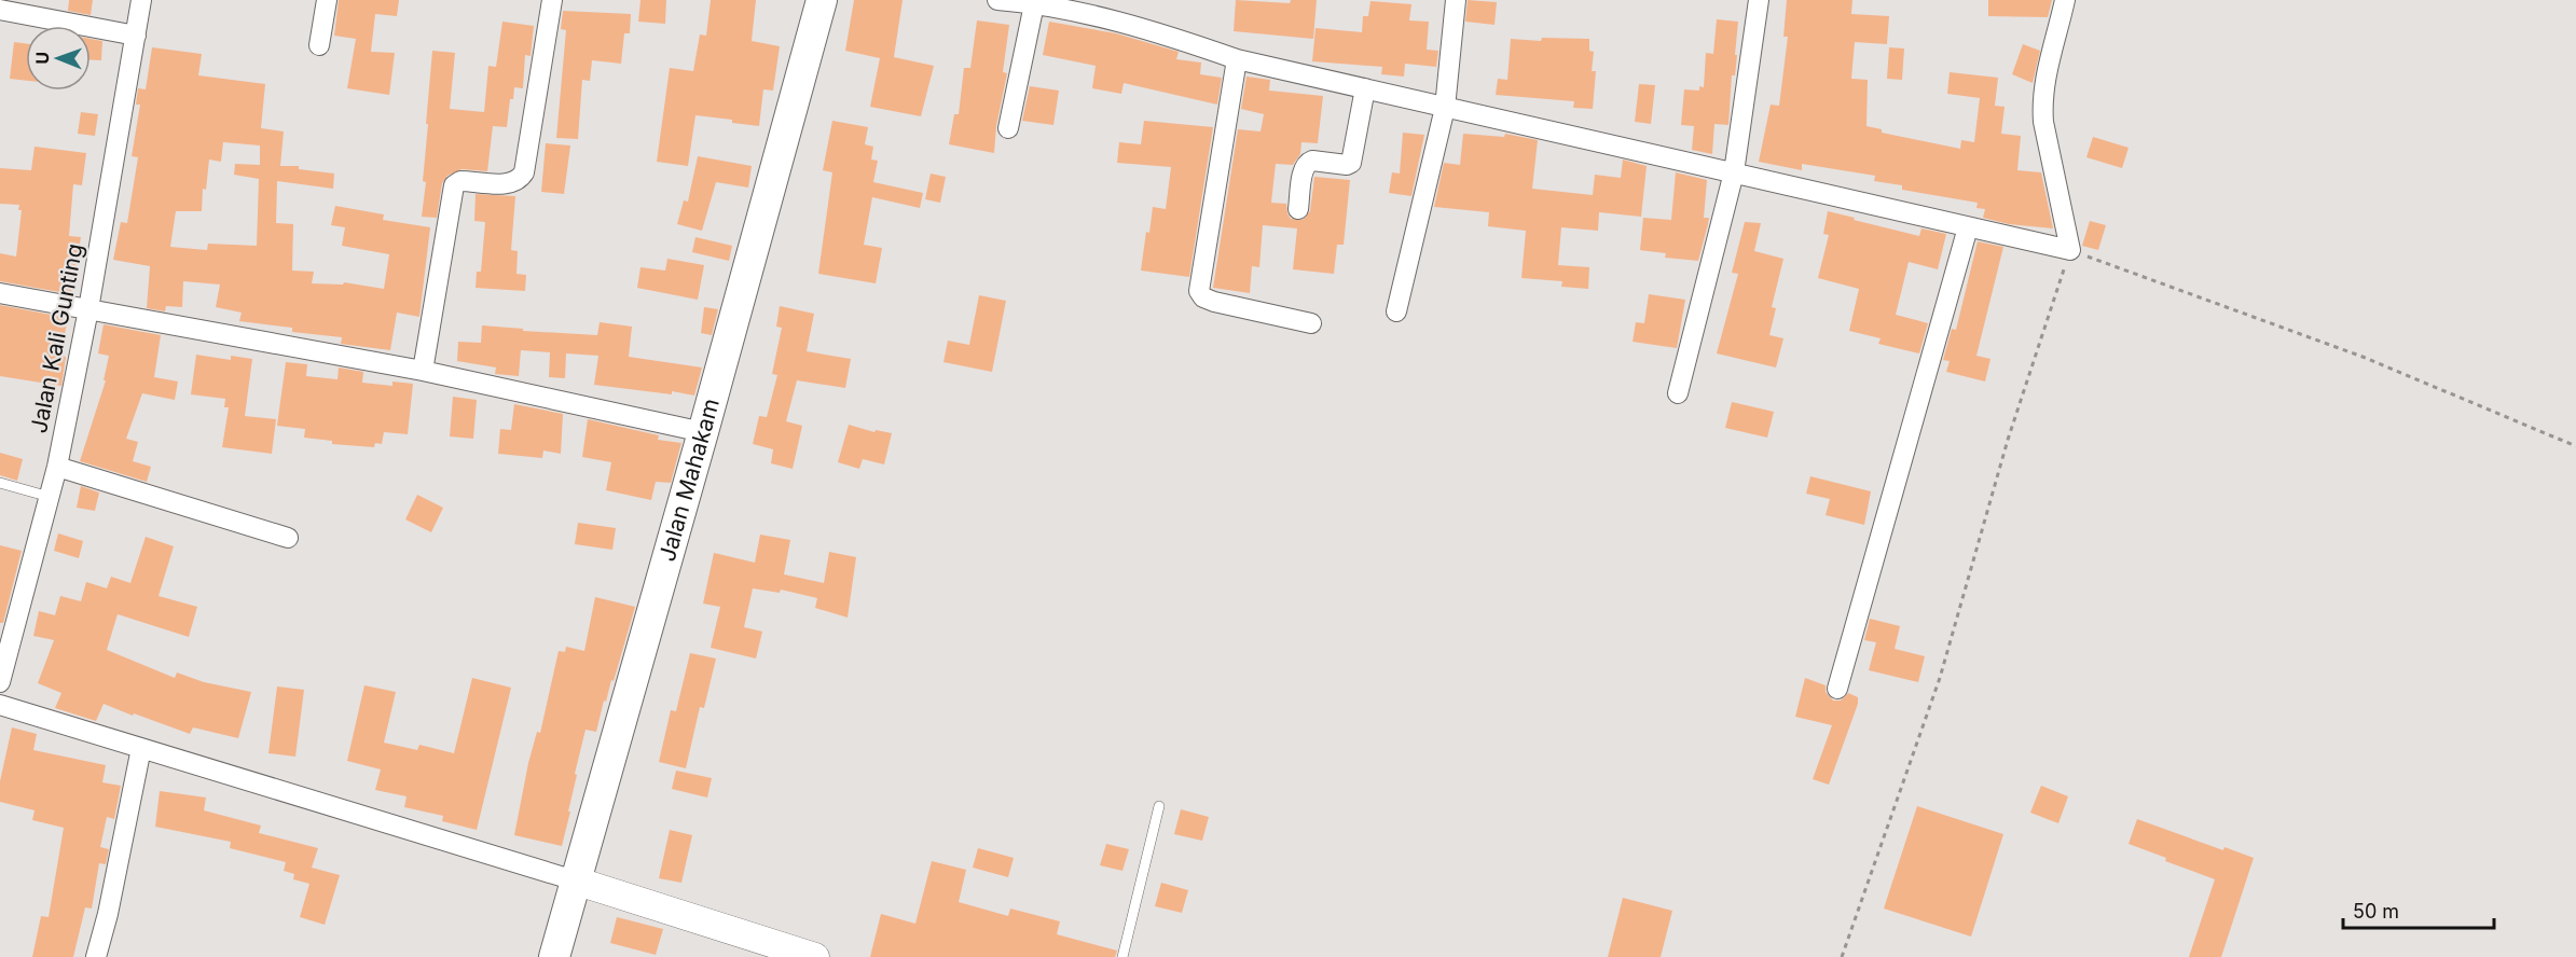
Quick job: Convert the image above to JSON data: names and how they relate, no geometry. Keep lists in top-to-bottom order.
{
  "streets": {
    "main road": ["Jalan Mahakam"],
    "street": ["Jalan Kali Gunting"]
  },
  "scale_bar": "50 m",
  "north": "left"
}
